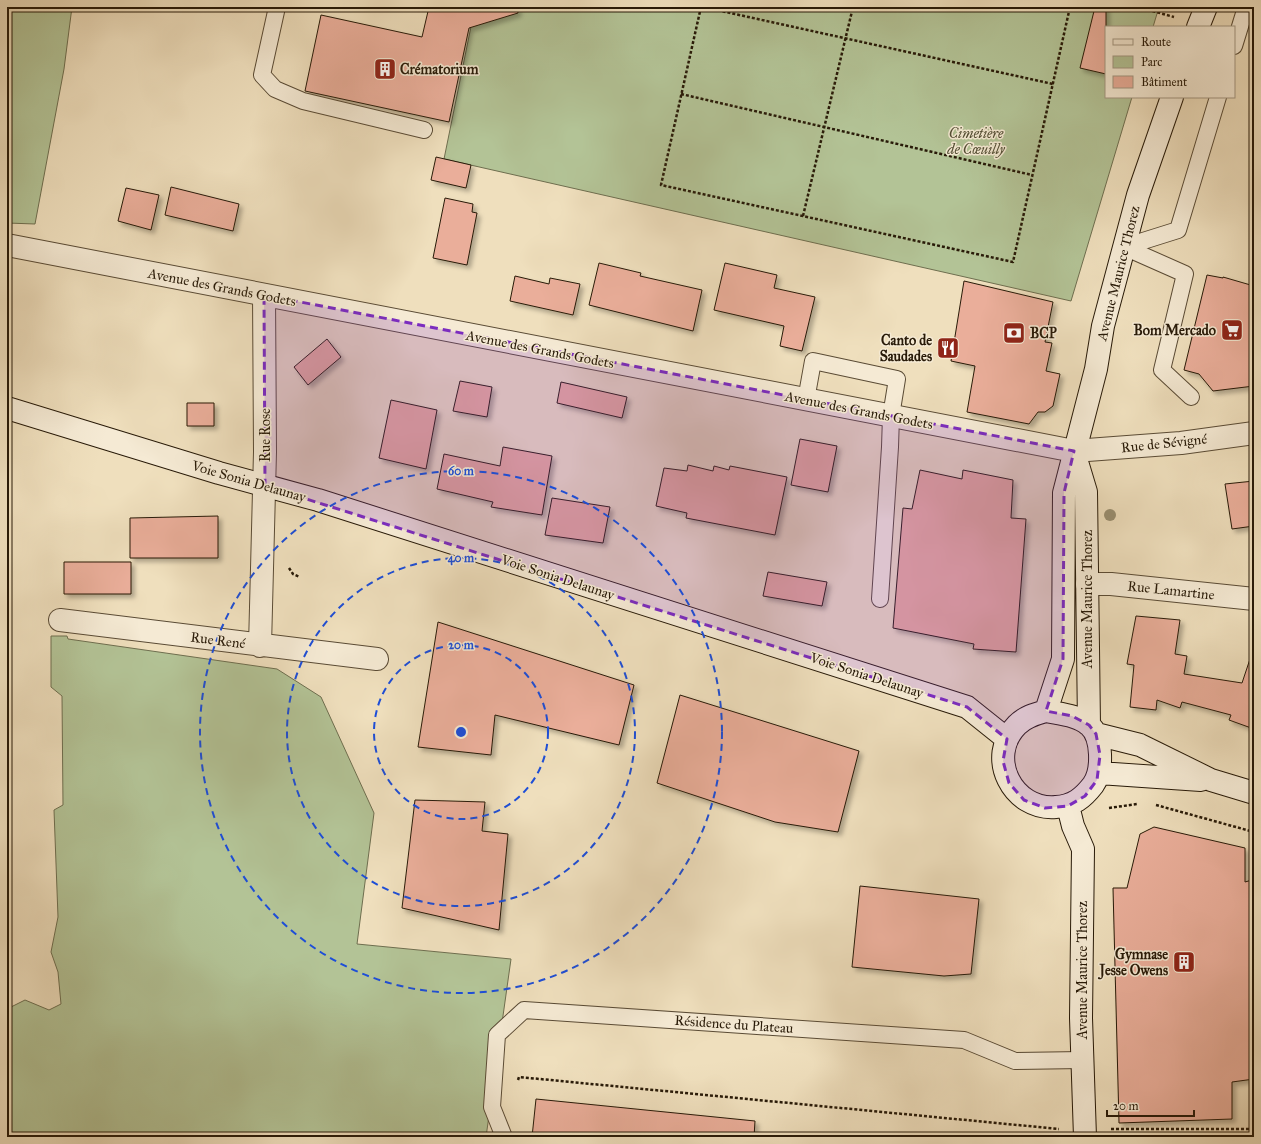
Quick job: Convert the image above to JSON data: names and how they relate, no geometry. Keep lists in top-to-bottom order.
{
  "streets": {
    "main road": [
      "Avenue Maurice Thorez",
      "Avenue des Grands Godets",
      "Rue Rose",
      "Rue de Sévigné",
      "Voie Sonia Delaunay",
      "Rue Lamartine",
      "Rue René"
    ],
    "lane": ["Résidence du Plateau"]
  },
  "crossings": [
    ["Avenue Maurice Thorez", "Avenue des Grands Godets"],
    ["Avenue Maurice Thorez", "Rue de Sévigné"],
    ["Avenue Maurice Thorez", "Voie Sonia Delaunay"],
    ["Avenue Maurice Thorez", "Rue Lamartine"],
    ["Avenue Maurice Thorez", "Résidence du Plateau"],
    ["Avenue des Grands Godets", "Rue Rose"],
    ["Avenue des Grands Godets", "Rue de Sévigné"],
    ["Rue Rose", "Voie Sonia Delaunay"],
    ["Rue Rose", "Rue René"]
  ],
  "parks": ["Cimetière de Cœuilly"],
  "places": {
    "building": ["Crématorium", "Gymnase Jesse Owens"],
    "supermarket": ["Bom Mercado"],
    "bank": ["BCP"],
    "restaurant": ["Canto de Saudades"]
  },
  "legend": ["Route", "Parc", "Bâtiment"],
  "scale_bar": "20 m",
  "rings": ["60 m", "40 m", "20 m"]
}
